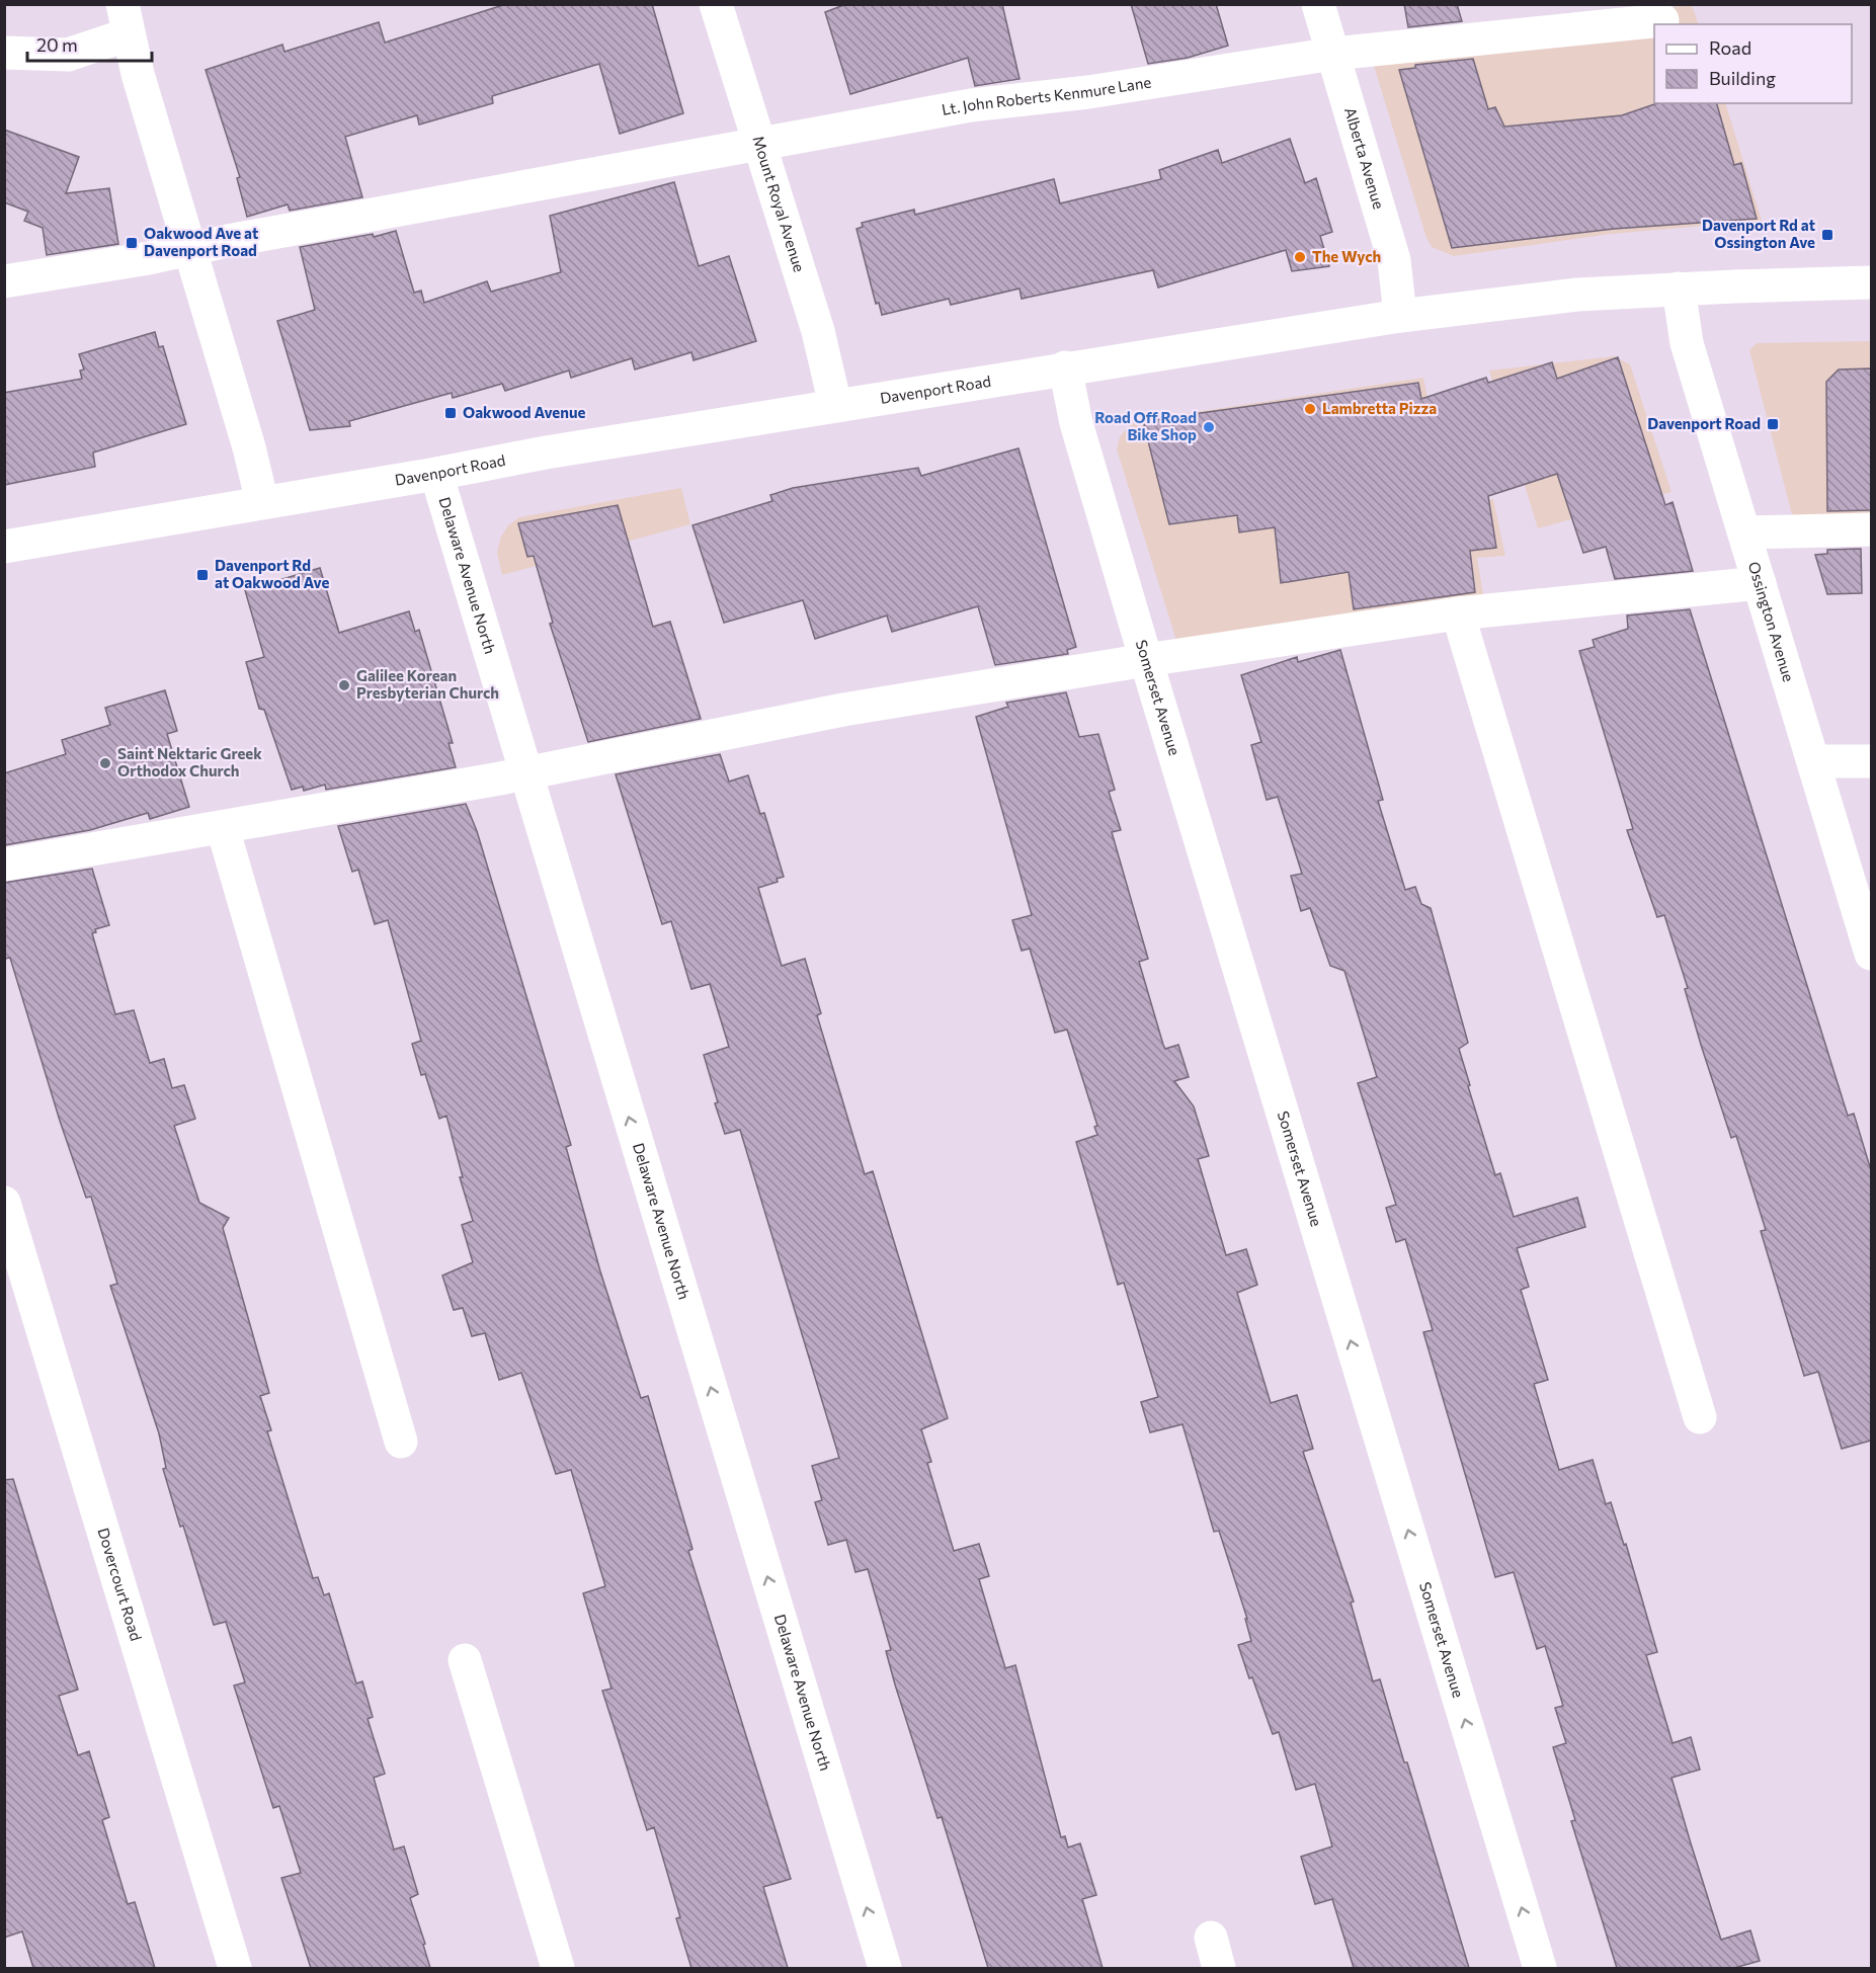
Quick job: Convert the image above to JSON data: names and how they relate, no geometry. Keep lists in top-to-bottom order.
{
  "streets": {
    "street": [
      "Lt. John Roberts Kenmure Lane",
      "Alberta Avenue",
      "Mount Royal Avenue",
      "Davenport Road",
      "Delaware Avenue North",
      "Ossington Avenue",
      "Somerset Avenue",
      "Dovercourt Road"
    ]
  },
  "crossings": [
    ["Lt. John Roberts Kenmure Lane", "Alberta Avenue"],
    ["Lt. John Roberts Kenmure Lane", "Mount Royal Avenue"],
    ["Alberta Avenue", "Davenport Road"],
    ["Mount Royal Avenue", "Davenport Road"],
    ["Davenport Road", "Delaware Avenue North"],
    ["Davenport Road", "Ossington Avenue"],
    ["Davenport Road", "Somerset Avenue"]
  ],
  "one_way": ["Delaware Avenue North", "Somerset Avenue"],
  "places": {
    "transit": [
      "Davenport Rd at Ossington Ave",
      "Oakwood Ave at Davenport Road",
      "Oakwood Avenue",
      "Davenport Road",
      "Davenport Rd at Oakwood Ave"
    ],
    "other": [
      "The Wych",
      "Lambretta Pizza",
      "Road Off Road Bike Shop",
      "Galilee Korean Presbyterian Church",
      "Saint Nektaric Greek Orthodox Church"
    ]
  },
  "legend": ["Road", "Building"],
  "scale_bar": "20 m"
}
